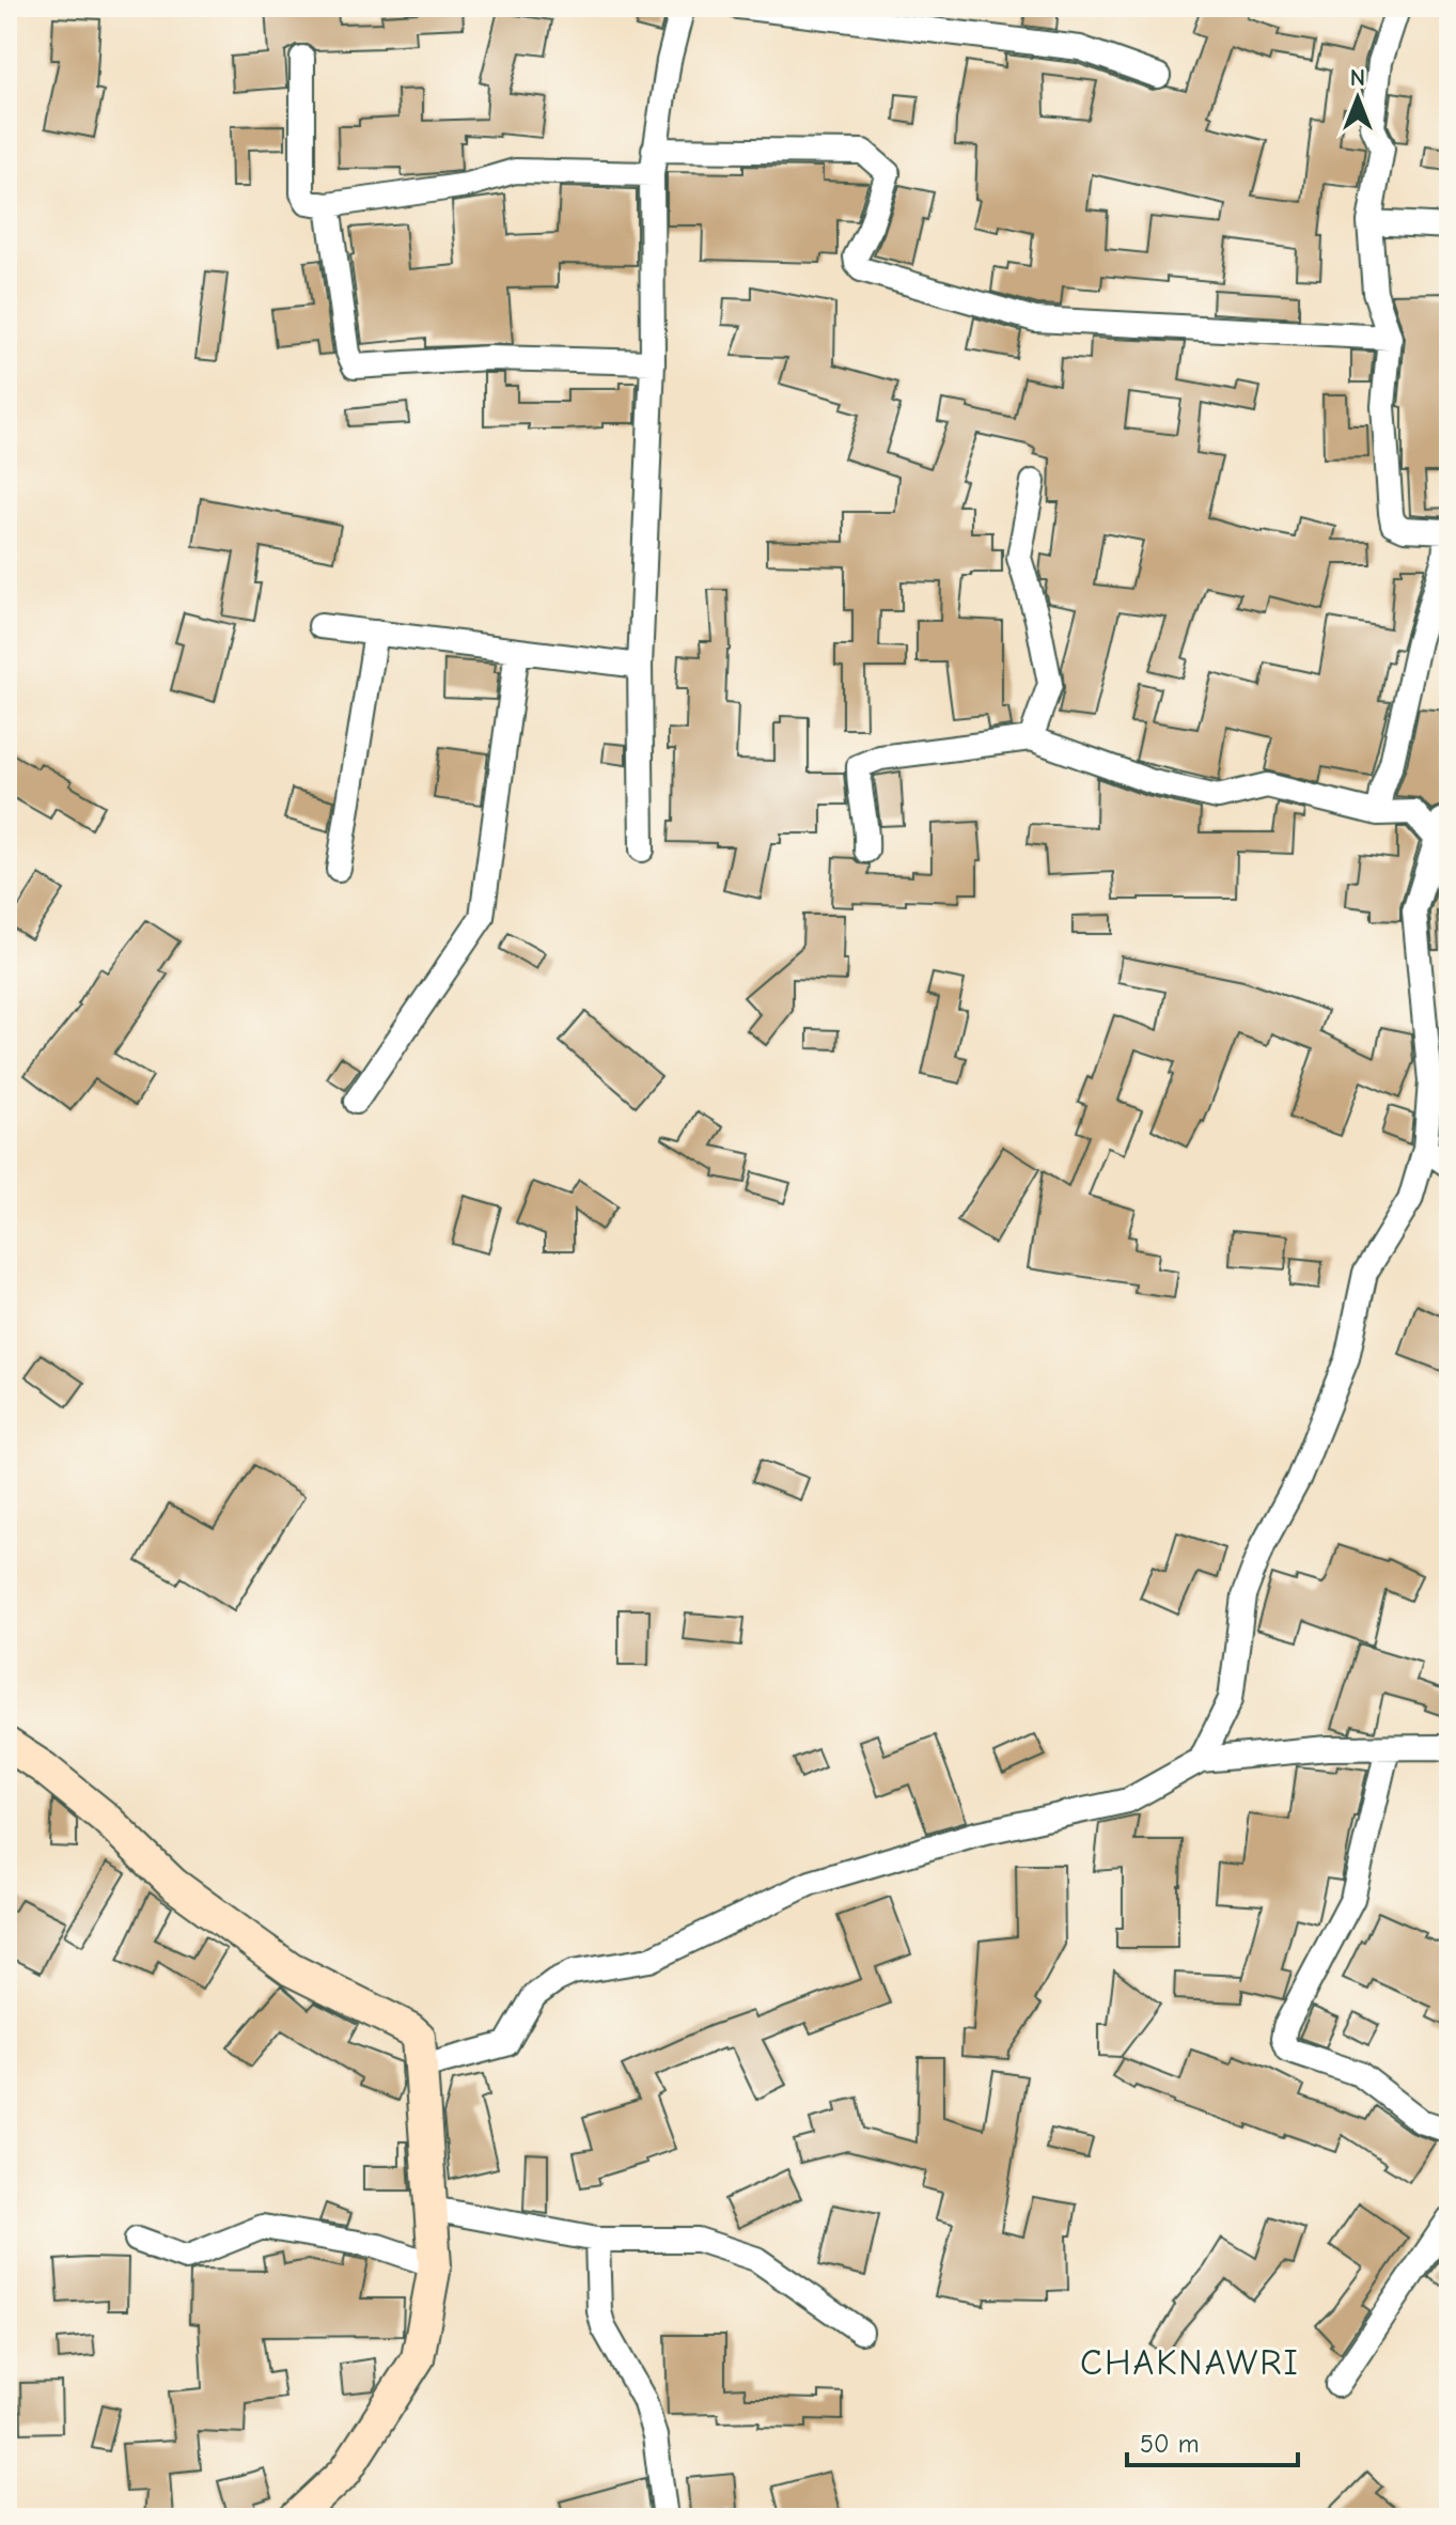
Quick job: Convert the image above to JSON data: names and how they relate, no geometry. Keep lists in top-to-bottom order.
{
  "districts": ["CHAKNAWRI"],
  "scale_bar": "50 m",
  "north": "top"
}
